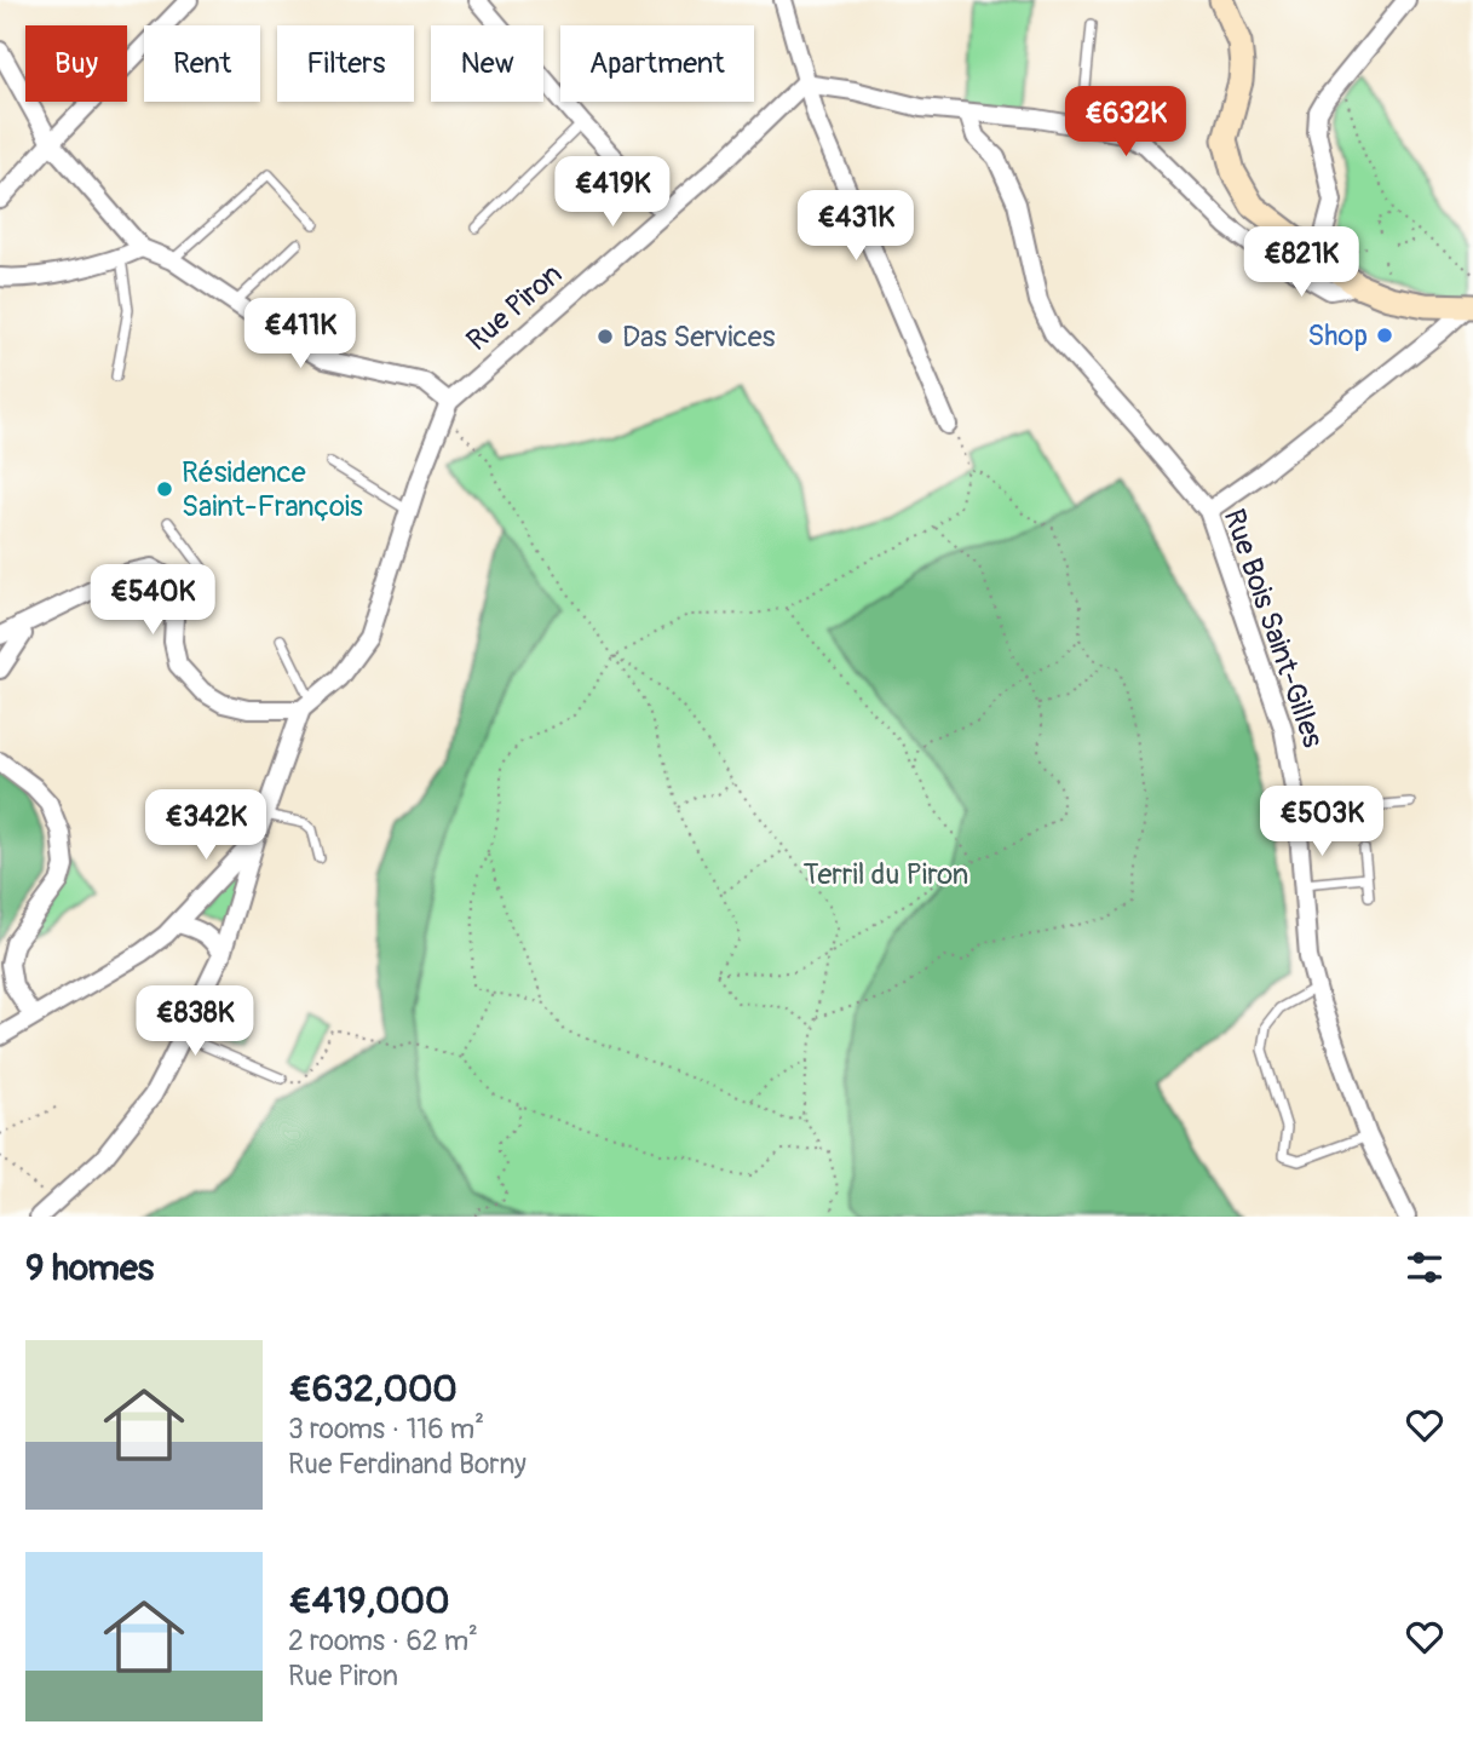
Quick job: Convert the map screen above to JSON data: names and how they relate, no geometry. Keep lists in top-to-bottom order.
{
  "streets": {
    "street": ["Rue Piron", "Rue Bois Saint-Gilles"]
  },
  "parks": ["Terril du Piron"],
  "places": ["Shop", "Das Services", "Résidence Saint-François"],
  "page": {
    "chip": [
      "Buy",
      "Rent",
      "Filters",
      "New",
      "Apartment"
    ],
    "price": [
      "€632K",
      "€419K",
      "€431K",
      "€821K",
      "€411K",
      "€540K",
      "€503K",
      "€342K",
      "€838K"
    ],
    "heading": "9 homes",
    "list": [
      {
        "name": "€632,000",
        "note": "3 rooms · 116 m² · Rue Ferdinand Borny"
      },
      {
        "name": "€419,000",
        "note": "2 rooms · 62 m² · Rue Piron"
      }
    ]
  }
}
